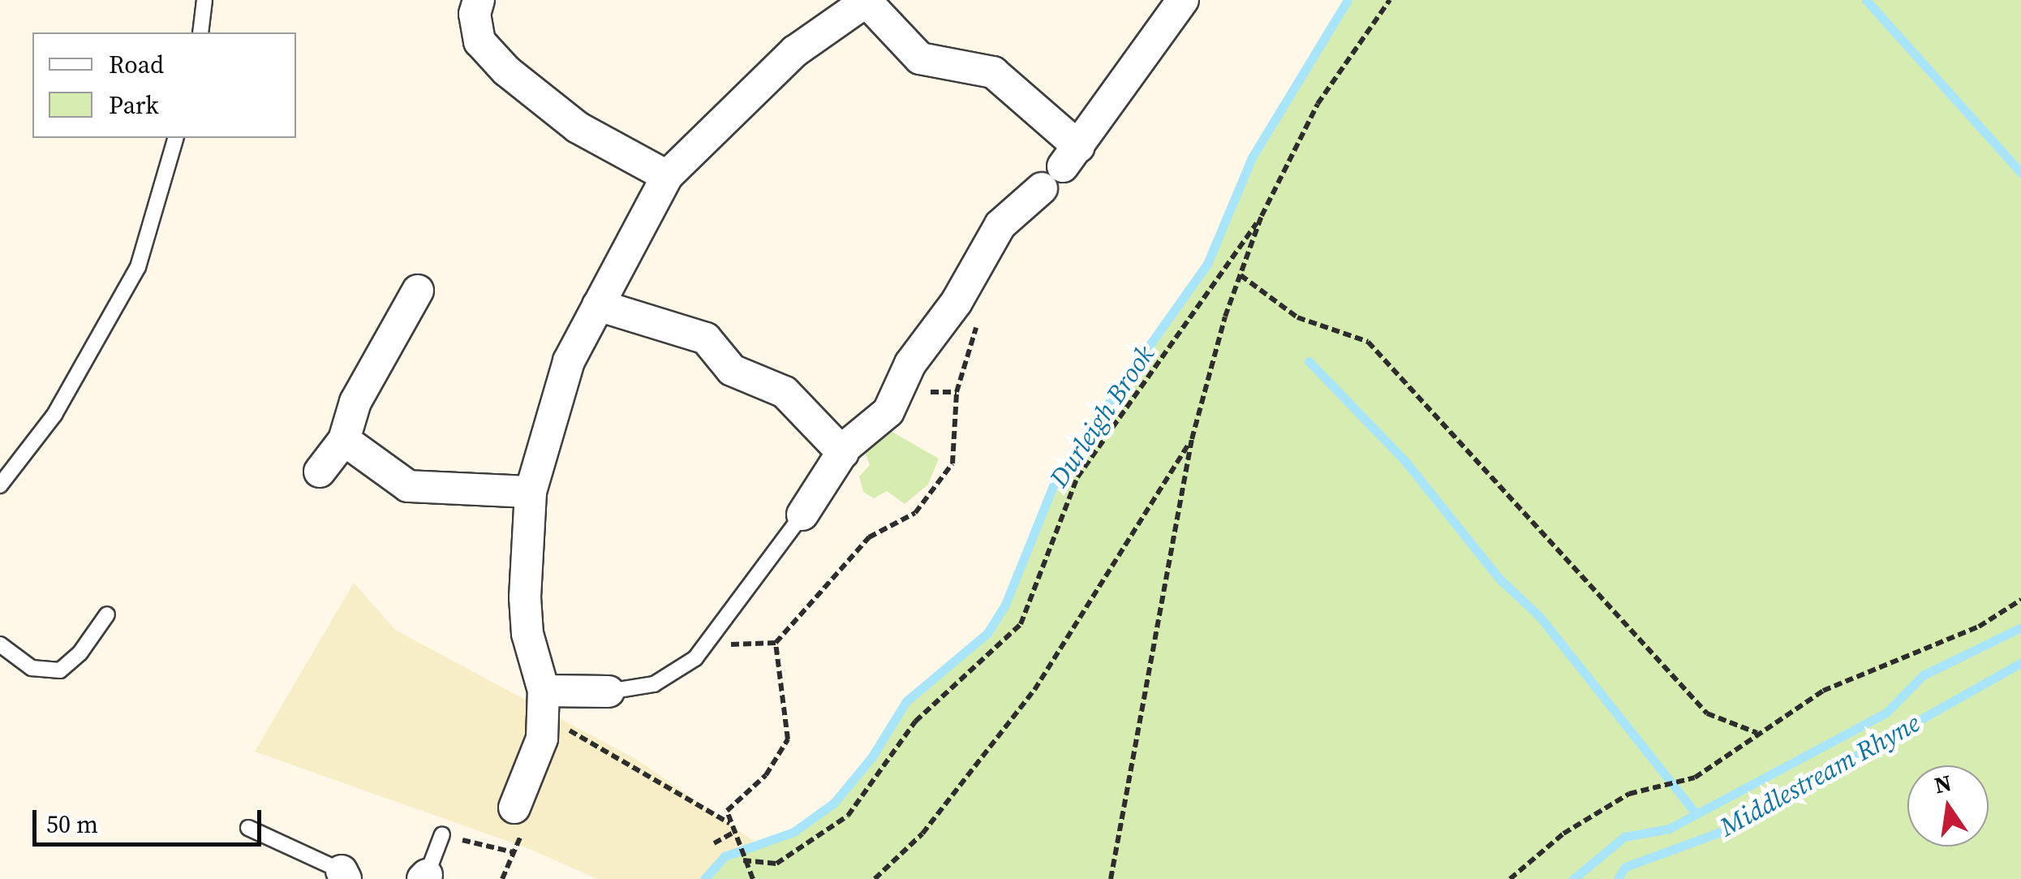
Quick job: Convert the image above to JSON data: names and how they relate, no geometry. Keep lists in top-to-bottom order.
{
  "water": ["Durleigh Brook", "Middlestream Rhyne"],
  "legend": ["Road", "Park"],
  "scale_bar": "50 m",
  "north": "top"
}
